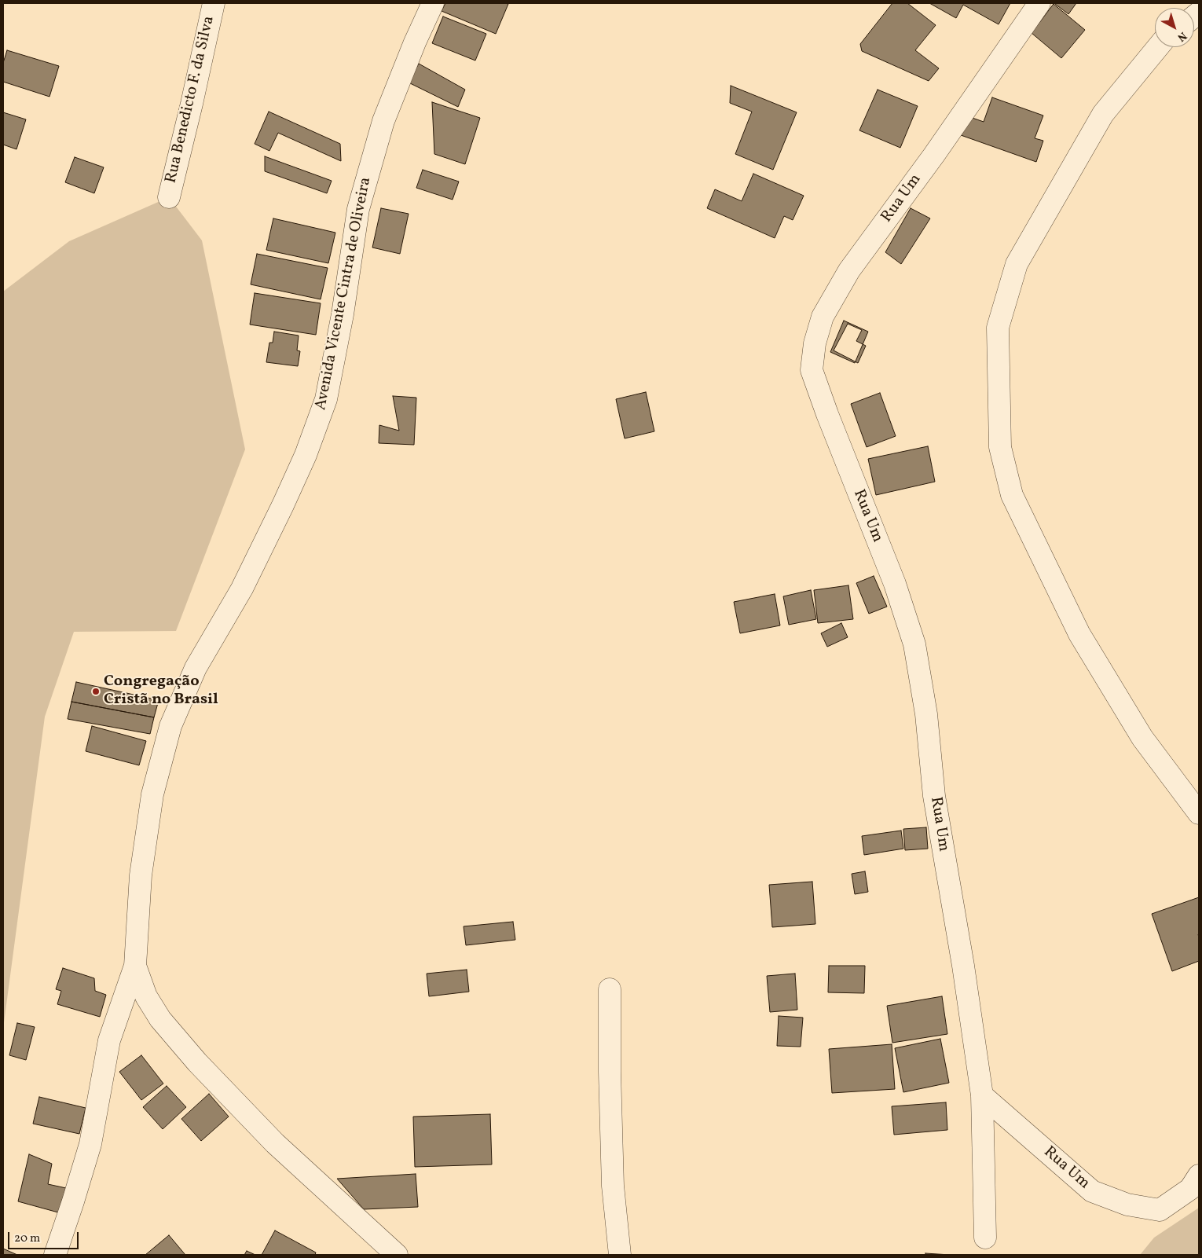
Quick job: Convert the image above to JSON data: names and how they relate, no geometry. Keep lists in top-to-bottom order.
{
  "streets": {
    "street": ["Rua Benedicto F. da Silva", "Rua Um", "Avenida Vicente Cintra de Oliveira"]
  },
  "places": ["Congregação Cristã no Brasil"],
  "scale_bar": "20 m",
  "north": "bottom right"
}
